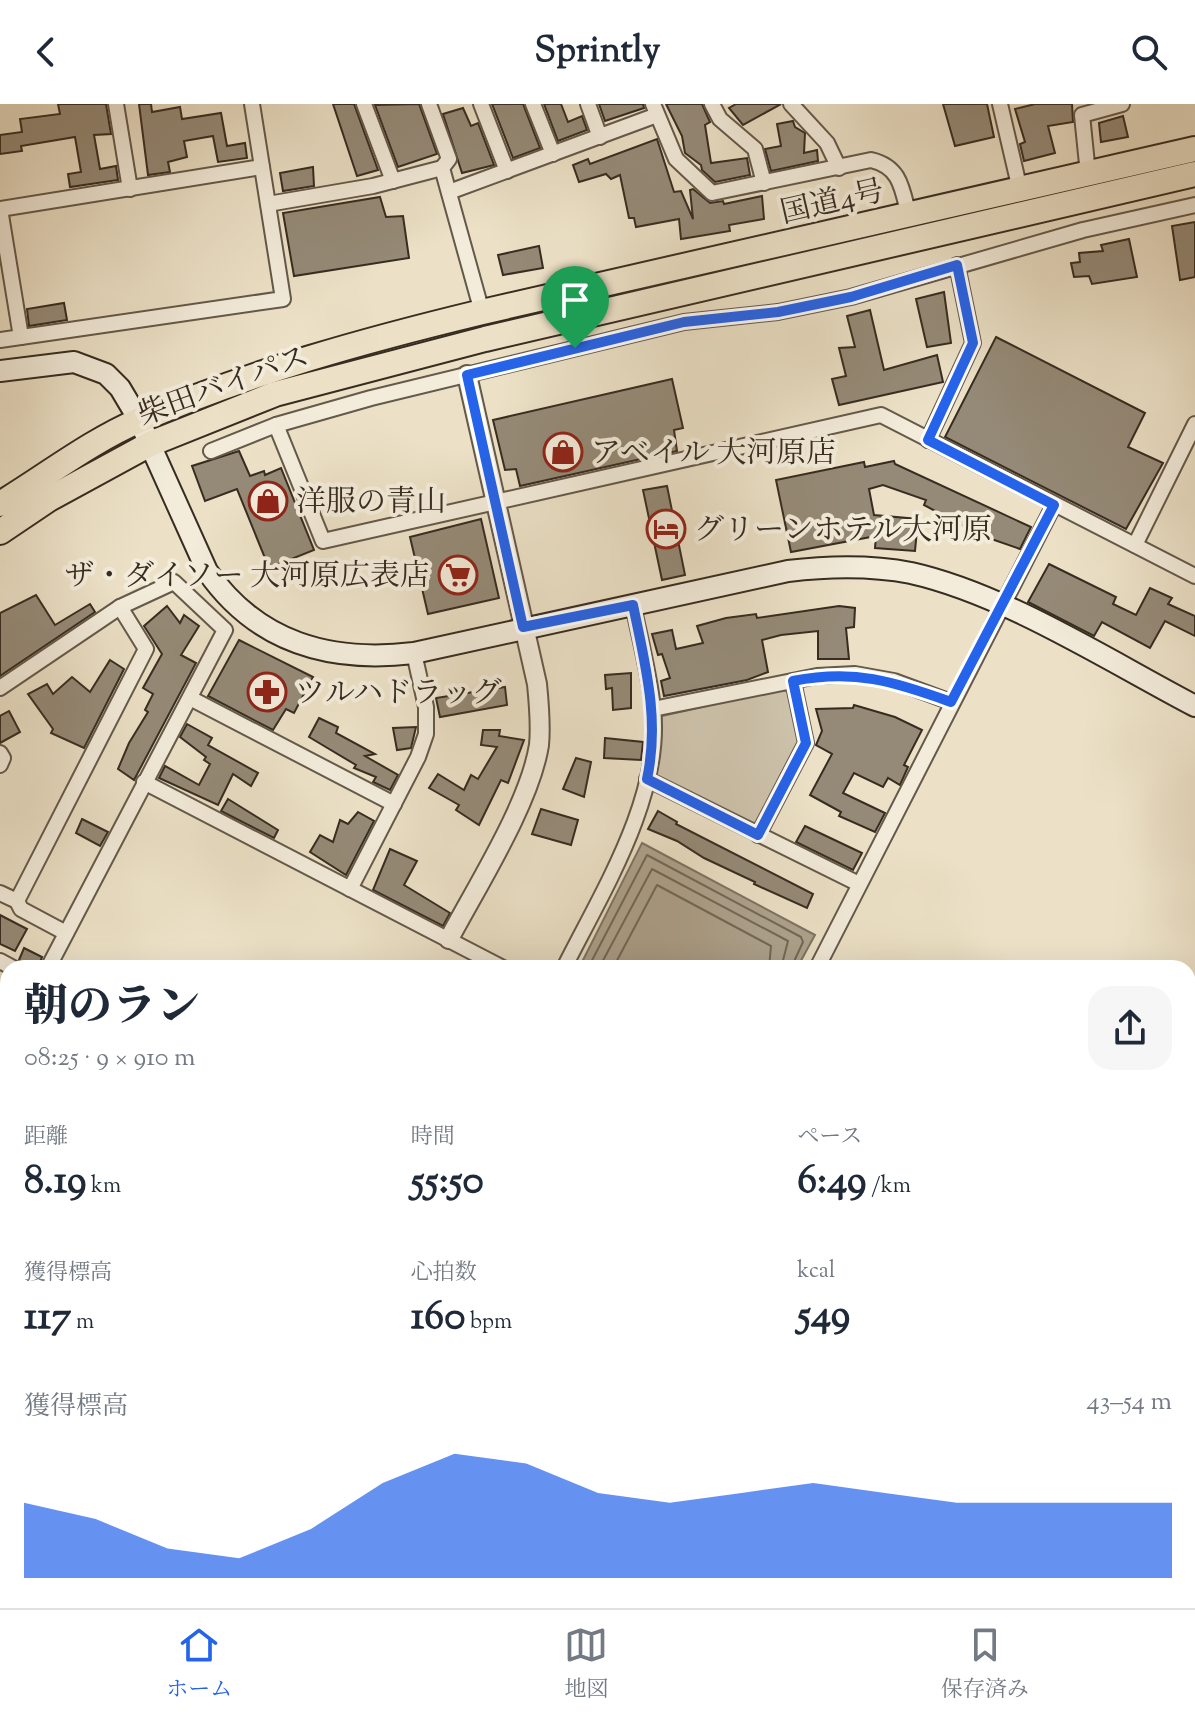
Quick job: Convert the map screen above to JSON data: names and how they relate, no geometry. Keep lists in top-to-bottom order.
{
  "streets": {
    "highway": ["国道4号", "柴田バイパス"]
  },
  "crossings": [
    ["国道4号", "柴田バイパス"]
  ],
  "places": {
    "shop": ["アベイル 大河原店", "洋服の青山"],
    "hotel": ["グリーンホテル大河原"],
    "supermarket": ["ザ・ダイソー 大河原広表店"],
    "pharmacy": ["ツルハドラッグ"]
  },
  "page": {
    "header": "Sprintly",
    "heading": ["朝のラン", "08:25 · 9 × 910 m"],
    "stats": [
      ["距離", "8.19 km"],
      ["時間", "55:50"],
      ["ペース", "6:49 /km"],
      ["獲得標高", "117 m"],
      ["心拍数", "160 bpm"],
      ["kcal", "549"]
    ],
    "chart": ["獲得標高", "43–54 m"],
    "tabs": ["ホーム", "地図", "保存済み"]
  }
}
